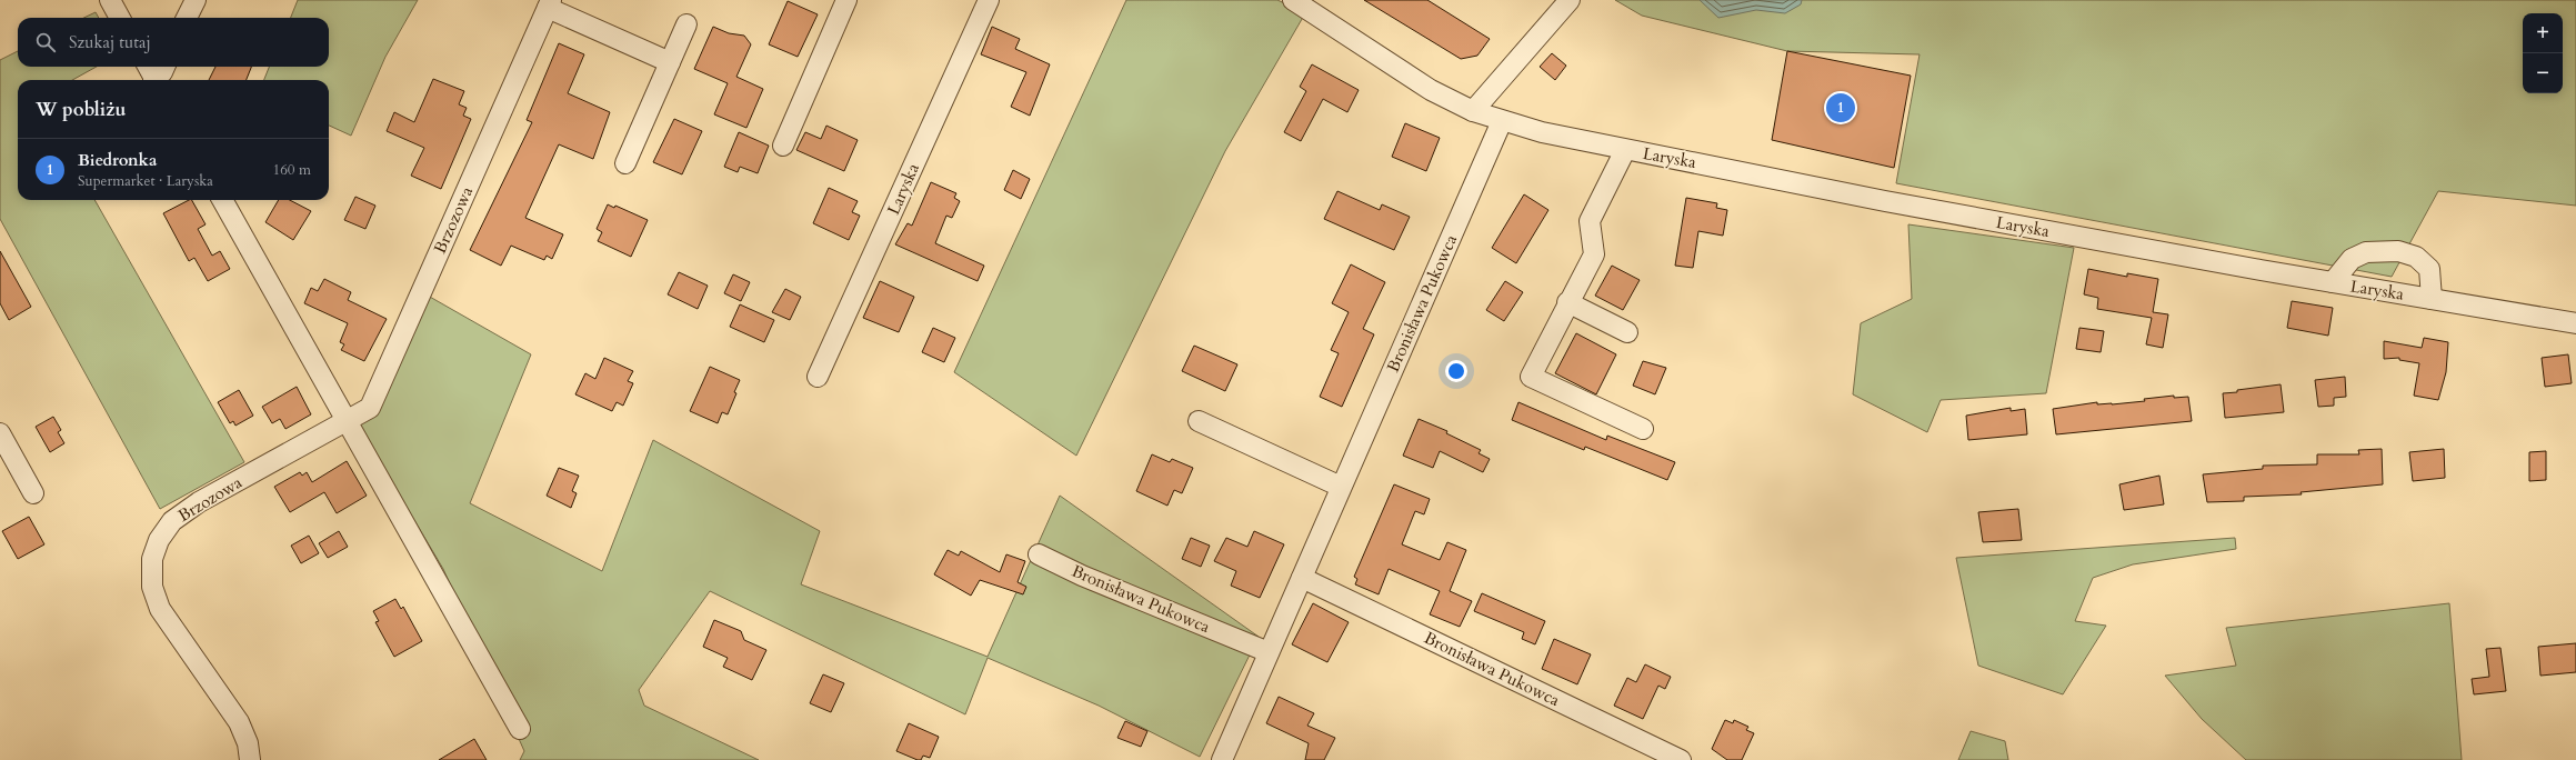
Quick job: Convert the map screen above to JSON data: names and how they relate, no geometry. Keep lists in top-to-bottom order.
{
  "streets": {
    "street": ["Laryska", "Brzozowa", "Bronisława Pukowca"]
  },
  "crossings": [
    ["Laryska", "Bronisława Pukowca"]
  ],
  "page": {
    "map_buttons": ["+", "−"],
    "search": "Szukaj tutaj",
    "heading": "W pobliżu",
    "pins": "1",
    "list": [
      {
        "mark": "1",
        "name": "Biedronka",
        "note": "Supermarket · Laryska",
        "value": "160 m"
      }
    ]
  }
}
